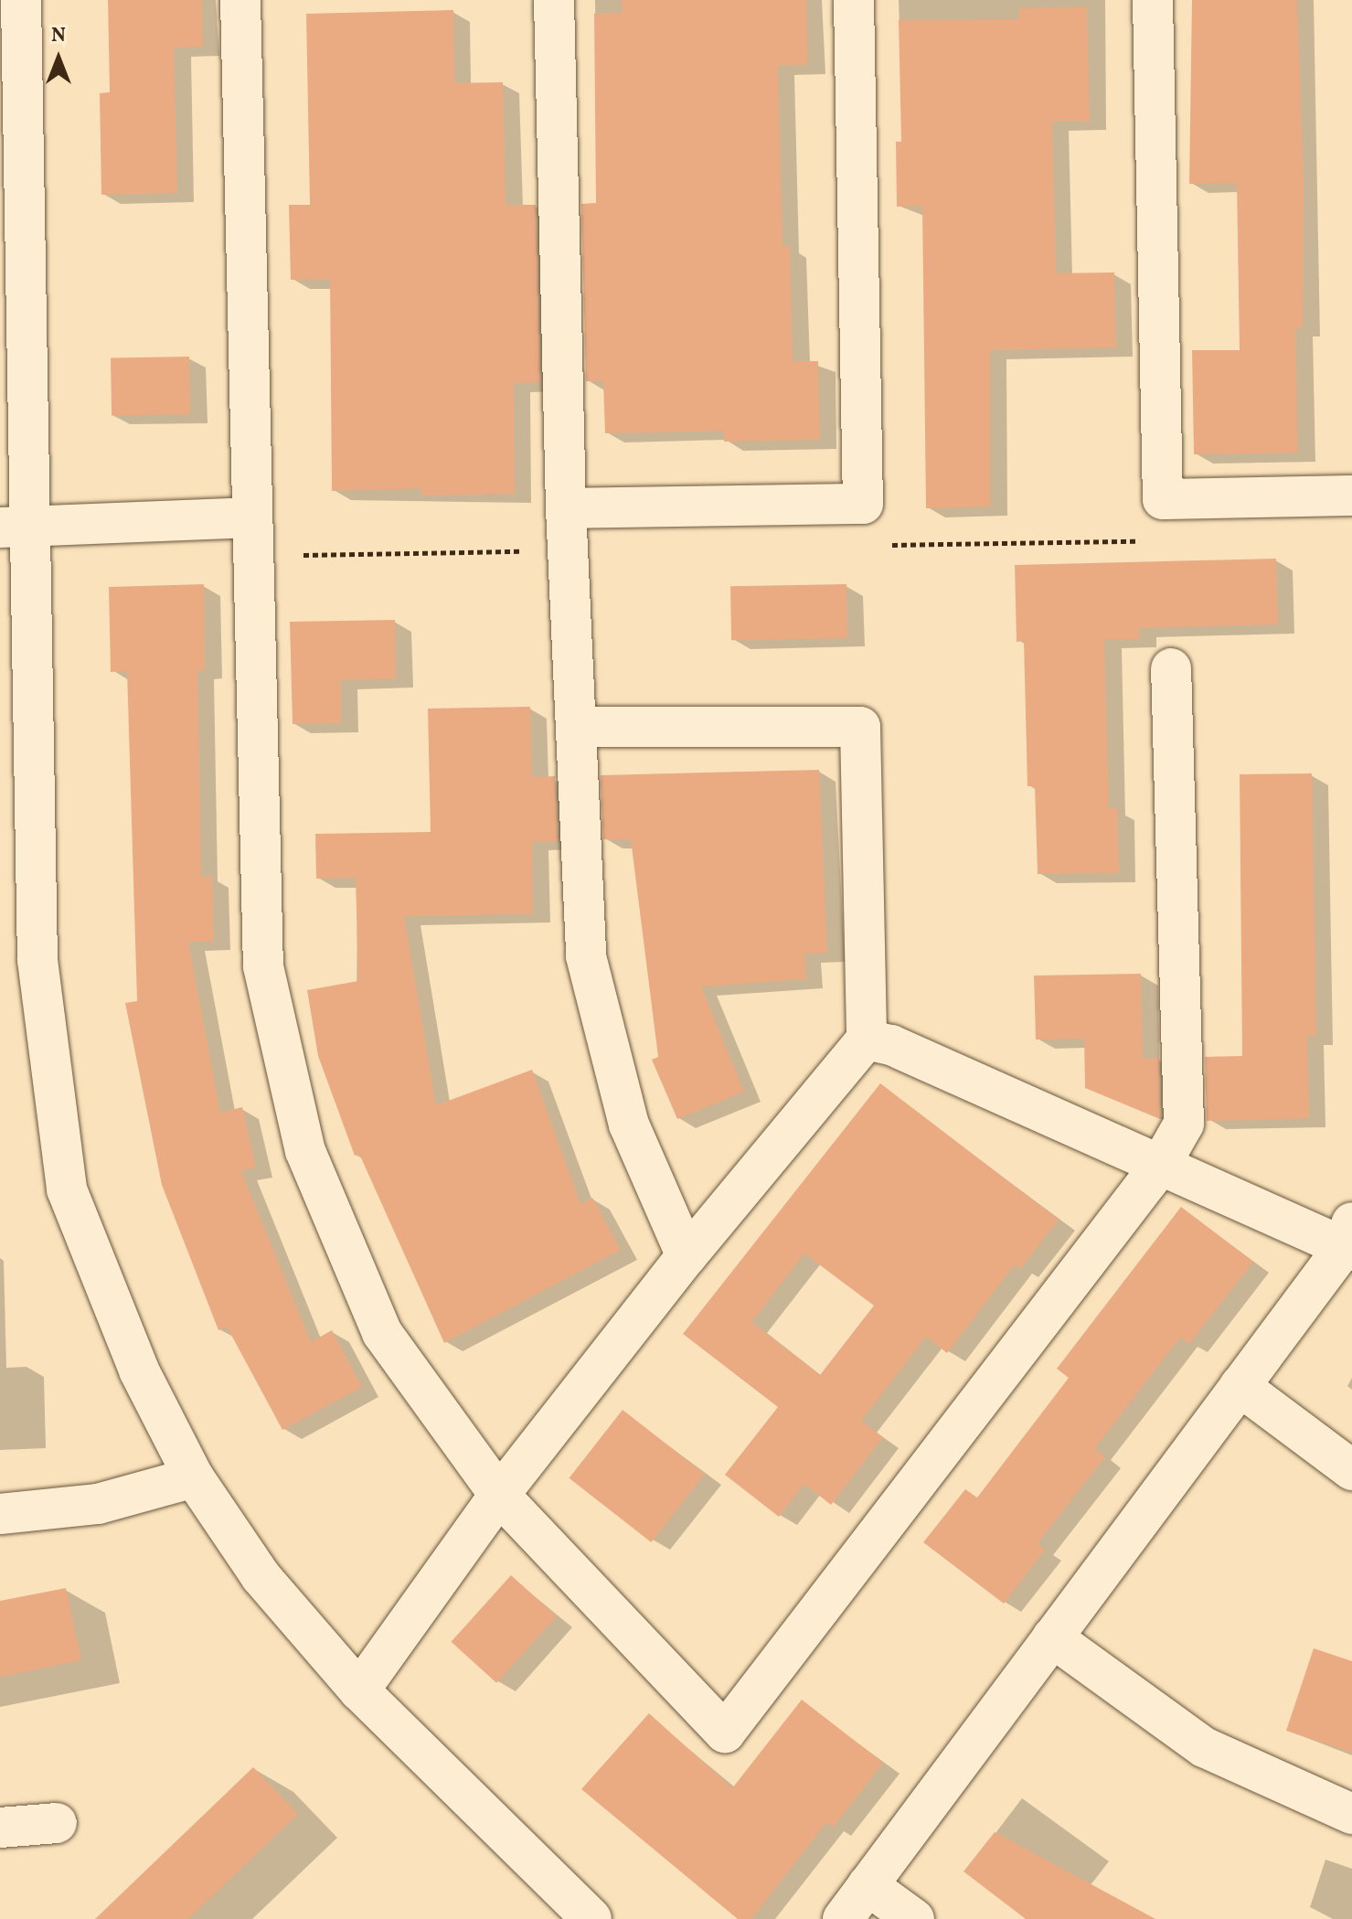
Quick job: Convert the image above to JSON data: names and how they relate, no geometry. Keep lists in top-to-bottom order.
{
  "north": "top"
}
